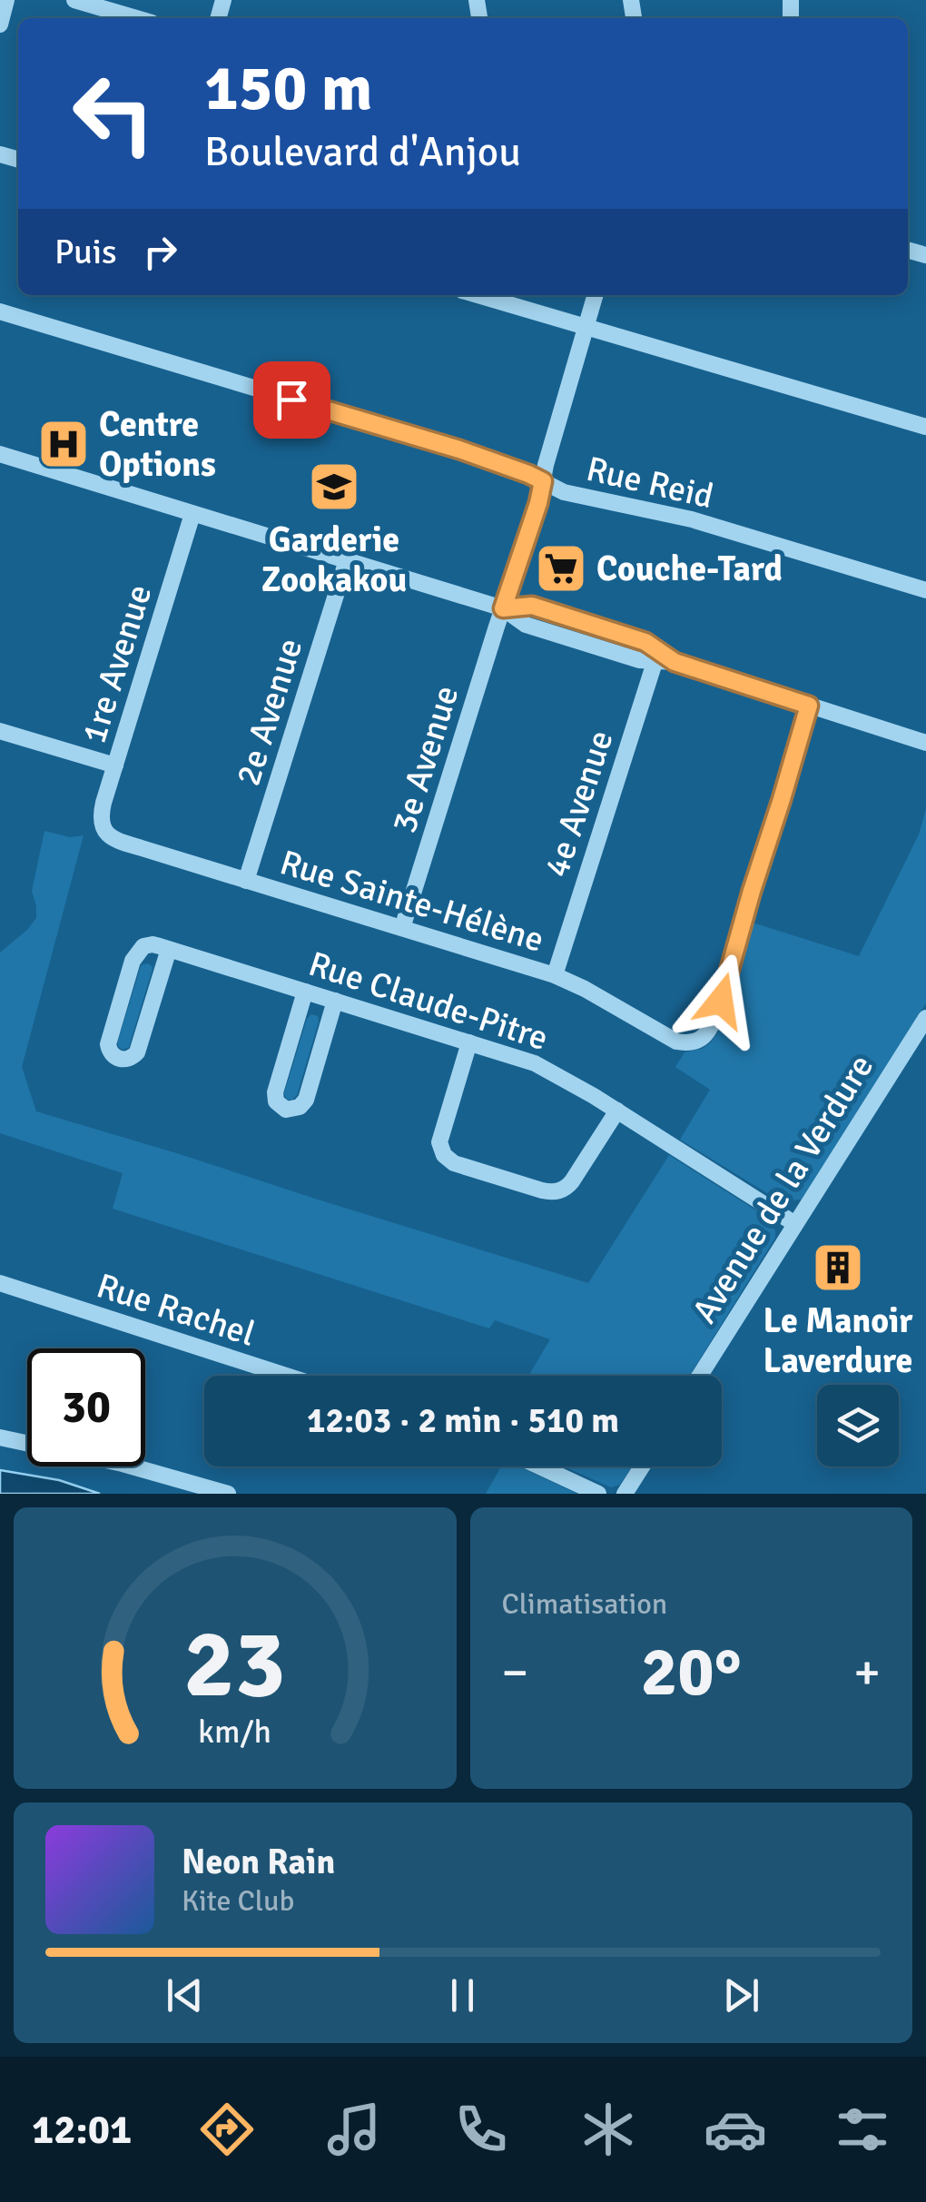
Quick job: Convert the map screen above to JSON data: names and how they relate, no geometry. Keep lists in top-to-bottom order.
{
  "streets": {
    "street": [
      "Rue Reid",
      "1re Avenue",
      "2e Avenue",
      "3e Avenue",
      "4e Avenue",
      "Rue Sainte-Hélène",
      "Rue Claude-Pitre",
      "Avenue de la Verdure",
      "Rue Rachel"
    ]
  },
  "crossings": [
    ["Rue Reid", "3e Avenue"],
    ["1re Avenue", "Rue Sainte-Hélène"],
    ["2e Avenue", "Rue Sainte-Hélène"],
    ["3e Avenue", "Rue Sainte-Hélène"],
    ["4e Avenue", "Rue Sainte-Hélène"],
    ["Rue Claude-Pitre", "Avenue de la Verdure"]
  ],
  "places": {
    "hospital": ["Centre Options"],
    "school or university": ["Garderie Zookakou"],
    "supermarket": ["Couche-Tard"],
    "building": ["Le Manoir Laverdure"]
  },
  "page": {
    "turn": ["150 m", "Boulevard d'Anjou"],
    "then": "Puis",
    "limit": "30",
    "trip": "12:03 · 2 min · 510 m",
    "tile": "Climatisation",
    "heat": ["−", "20°", "+"],
    "song": ["Neon Rain", "Kite Club"],
    "tabs": "12:01",
    "gauge": ["23", "km/h"]
  }
}
